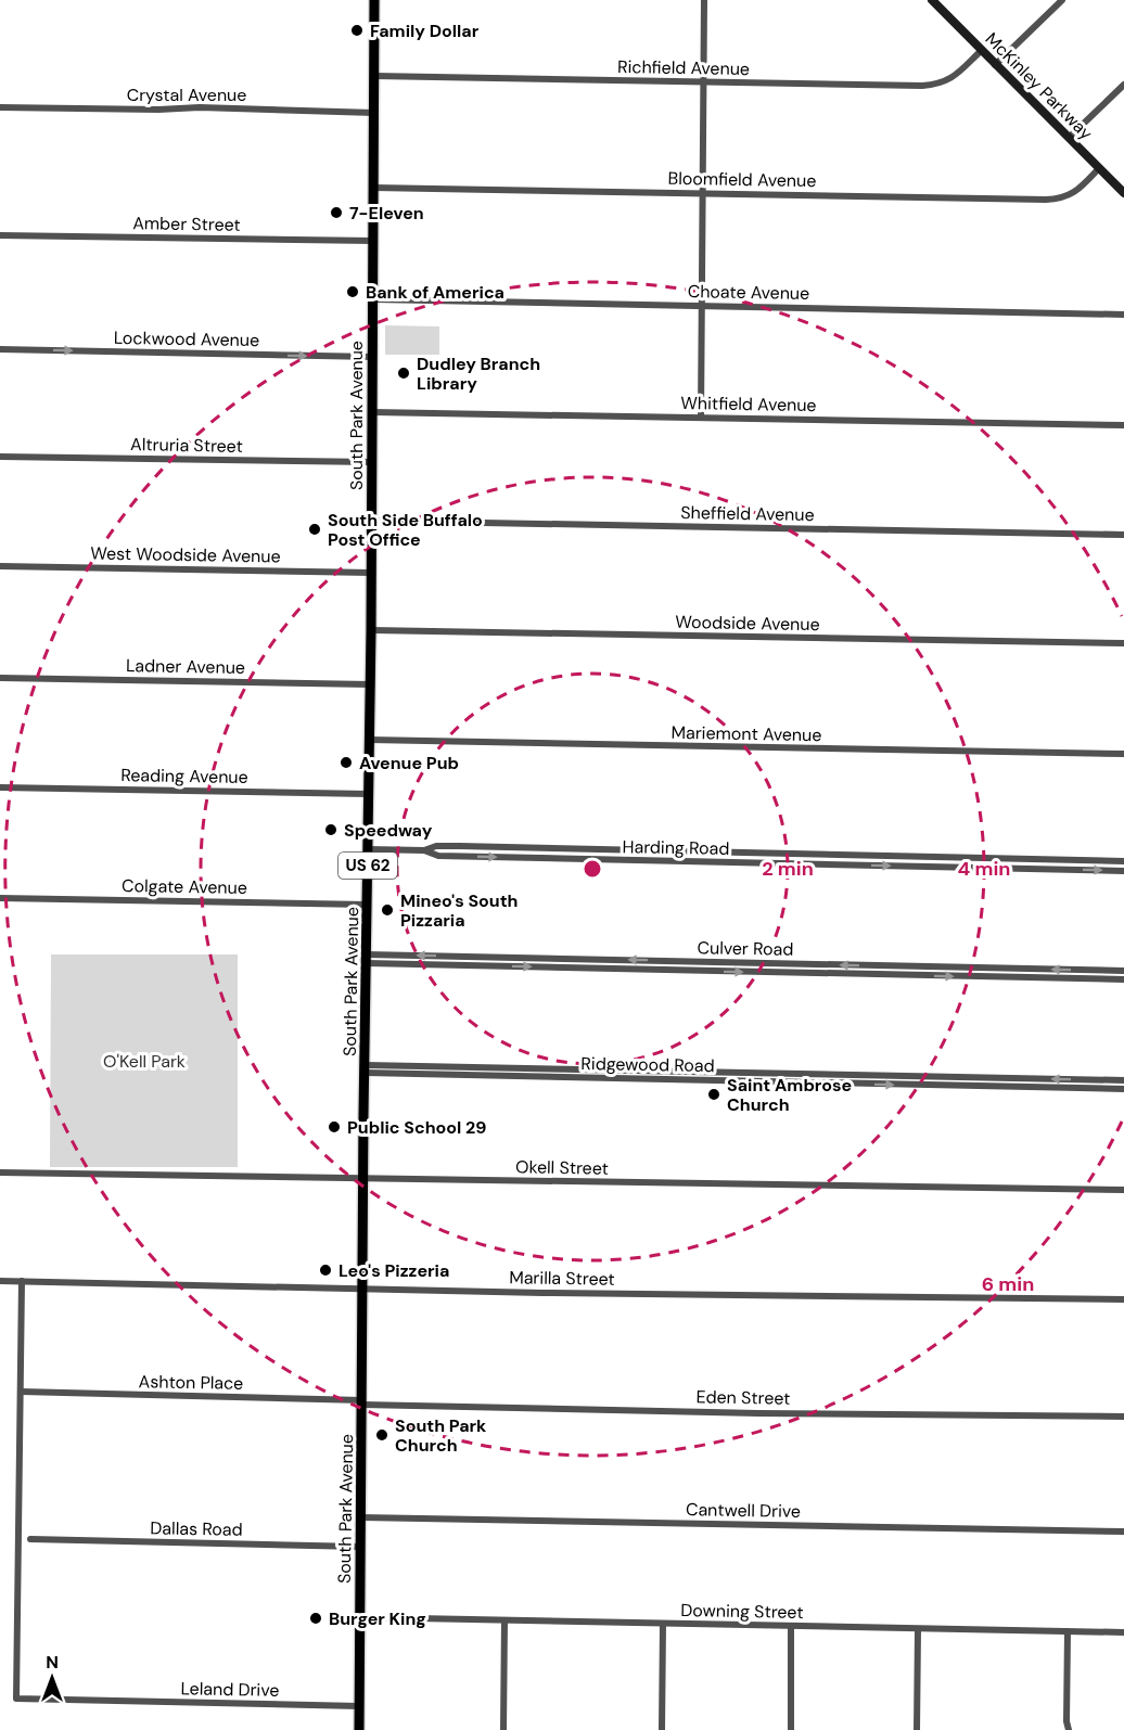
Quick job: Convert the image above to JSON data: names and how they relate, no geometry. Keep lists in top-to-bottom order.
{
  "streets": {
    "main road": ["South Park Avenue", "US 62"],
    "street": [
      "Richfield Avenue",
      "McKinley Parkway",
      "Crystal Avenue",
      "Bloomfield Avenue",
      "Amber Street",
      "Choate Avenue",
      "Lockwood Avenue",
      "Whitfield Avenue",
      "Altruria Street",
      "Sheffield Avenue",
      "West Woodside Avenue",
      "Woodside Avenue",
      "Ladner Avenue",
      "Mariemont Avenue",
      "Reading Avenue",
      "Harding Road",
      "Colgate Avenue",
      "Culver Road",
      "Ridgewood Road",
      "Okell Street",
      "Marilla Street",
      "Ashton Place",
      "Eden Street",
      "Cantwell Drive",
      "Dallas Road",
      "Downing Street",
      "Leland Drive"
    ]
  },
  "crossings": [
    ["Richfield Avenue", "McKinley Parkway"],
    ["Richfield Avenue", "South Park Avenue"],
    ["McKinley Parkway", "Bloomfield Avenue"],
    ["Crystal Avenue", "South Park Avenue"],
    ["Bloomfield Avenue", "South Park Avenue"],
    ["Amber Street", "South Park Avenue"],
    ["Choate Avenue", "South Park Avenue"],
    ["Lockwood Avenue", "South Park Avenue"],
    ["Whitfield Avenue", "South Park Avenue"],
    ["South Park Avenue", "Altruria Street"],
    ["South Park Avenue", "Sheffield Avenue"],
    ["South Park Avenue", "West Woodside Avenue"],
    ["South Park Avenue", "Woodside Avenue"],
    ["South Park Avenue", "Ladner Avenue"],
    ["South Park Avenue", "Mariemont Avenue"],
    ["South Park Avenue", "Reading Avenue"],
    ["South Park Avenue", "Harding Road"],
    ["South Park Avenue", "Colgate Avenue"],
    ["South Park Avenue", "Culver Road"],
    ["South Park Avenue", "Ridgewood Road"],
    ["South Park Avenue", "Okell Street"],
    ["South Park Avenue", "Marilla Street"],
    ["South Park Avenue", "Ashton Place"],
    ["South Park Avenue", "Eden Street"],
    ["South Park Avenue", "Cantwell Drive"],
    ["South Park Avenue", "Dallas Road"],
    ["South Park Avenue", "Downing Street"],
    ["South Park Avenue", "Leland Drive"],
    ["Ashton Place", "Eden Street"],
    ["Ashton Place", "Leland Drive"]
  ],
  "one_way": ["Lockwood Avenue"],
  "parks": ["O'Kell Park"],
  "places": [
    "Family Dollar",
    "7-Eleven",
    "Bank of America",
    "Dudley Branch Library",
    "South Side Buffalo Post Office",
    "Avenue Pub",
    "Speedway",
    "Mineo's South Pizzaria",
    "Saint Ambrose Church",
    "Public School 29",
    "Leo's Pizzeria",
    "South Park Church",
    "Burger King"
  ],
  "north": "top",
  "rings": ["2 min", "4 min", "6 min"]
}
